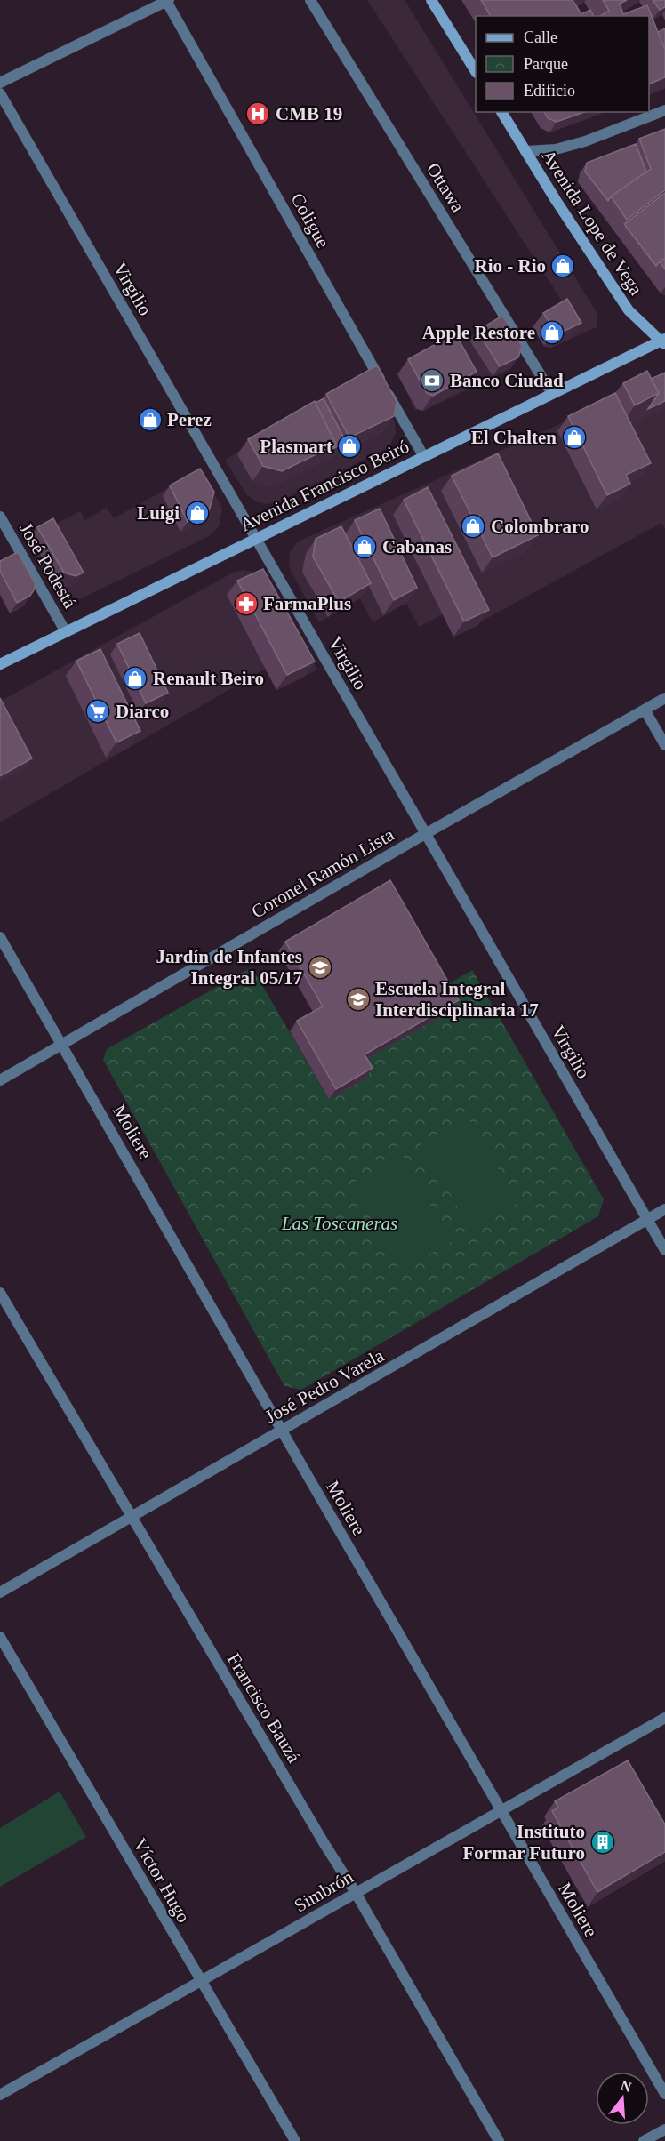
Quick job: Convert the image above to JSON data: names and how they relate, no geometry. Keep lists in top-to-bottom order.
{
  "streets": {
    "main road": ["Avenida Lope de Vega", "Avenida Francisco Beiró"],
    "street": [
      "Ottawa",
      "Coligue",
      "Virgilio",
      "José Podestá",
      "Coronel Ramón Lista",
      "Moliere",
      "José Pedro Varela",
      "Francisco Bauzá",
      "Víctor Hugo",
      "Simbrón"
    ]
  },
  "crossings": [
    ["Ottawa", "Avenida Francisco Beiró"],
    ["Coligue", "Avenida Francisco Beiró"],
    ["Avenida Lope de Vega", "Avenida Francisco Beiró"],
    ["Virgilio", "Avenida Francisco Beiró"],
    ["Virgilio", "Coronel Ramón Lista"],
    ["Virgilio", "José Pedro Varela"],
    ["Avenida Francisco Beiró", "José Podestá"],
    ["Coronel Ramón Lista", "Moliere"],
    ["Moliere", "José Pedro Varela"],
    ["Moliere", "Simbrón"],
    ["José Pedro Varela", "Francisco Bauzá"],
    ["Francisco Bauzá", "Simbrón"],
    ["Víctor Hugo", "Simbrón"]
  ],
  "parks": ["Las Toscaneras"],
  "places": {
    "hospital": ["CMB 19"],
    "shop": [
      "Rio - Rio",
      "Apple Restore",
      "Perez",
      "El Chalten",
      "Plasmart",
      "Luigi",
      "Colombraro",
      "Cabanas",
      "Renault Beiro"
    ],
    "bank": ["Banco Ciudad"],
    "pharmacy": ["FarmaPlus"],
    "supermarket": ["Diarco"],
    "school or university": ["Jardín de Infantes Integral 05/17", "Escuela Integral Interdisciplinaria 17"],
    "building": ["Instituto Formar Futuro"]
  },
  "legend": ["Calle", "Parque", "Edificio"],
  "north": "top"
}
